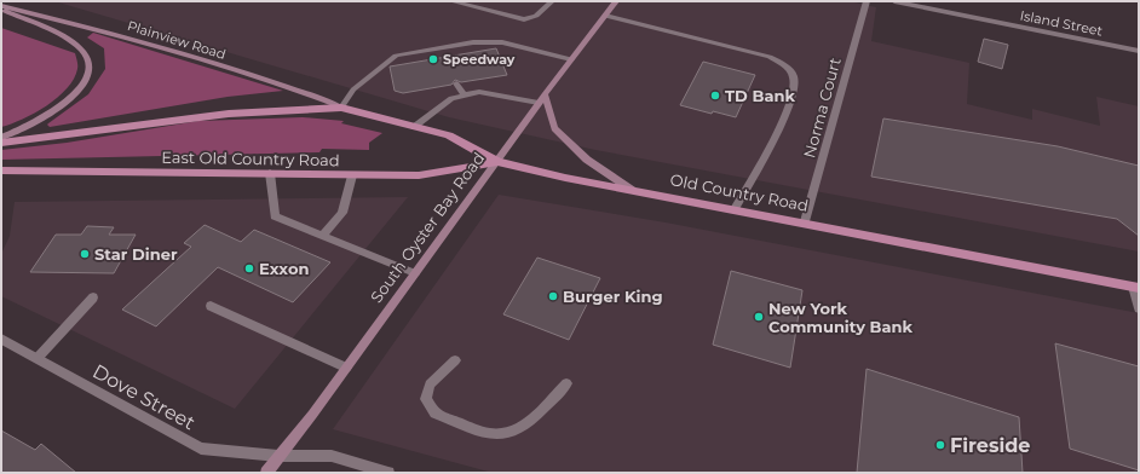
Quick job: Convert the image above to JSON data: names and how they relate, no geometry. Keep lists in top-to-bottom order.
{
  "streets": {
    "main road": [
      "Plainview Road",
      "East Old Country Road",
      "Old Country Road",
      "South Oyster Bay Road"
    ],
    "street": ["Island Street", "Norma Court", "Dove Street"]
  },
  "crossings": [
    ["Plainview Road", "Old Country Road"],
    ["Norma Court", "Old Country Road"],
    ["East Old Country Road", "Old Country Road"],
    ["East Old Country Road", "South Oyster Bay Road"],
    ["Old Country Road", "South Oyster Bay Road"],
    ["South Oyster Bay Road", "Dove Street"]
  ],
  "places": [
    "Speedway",
    "TD Bank",
    "Star Diner",
    "Exxon",
    "Burger King",
    "New York Community Bank",
    "Fireside"
  ]
}
